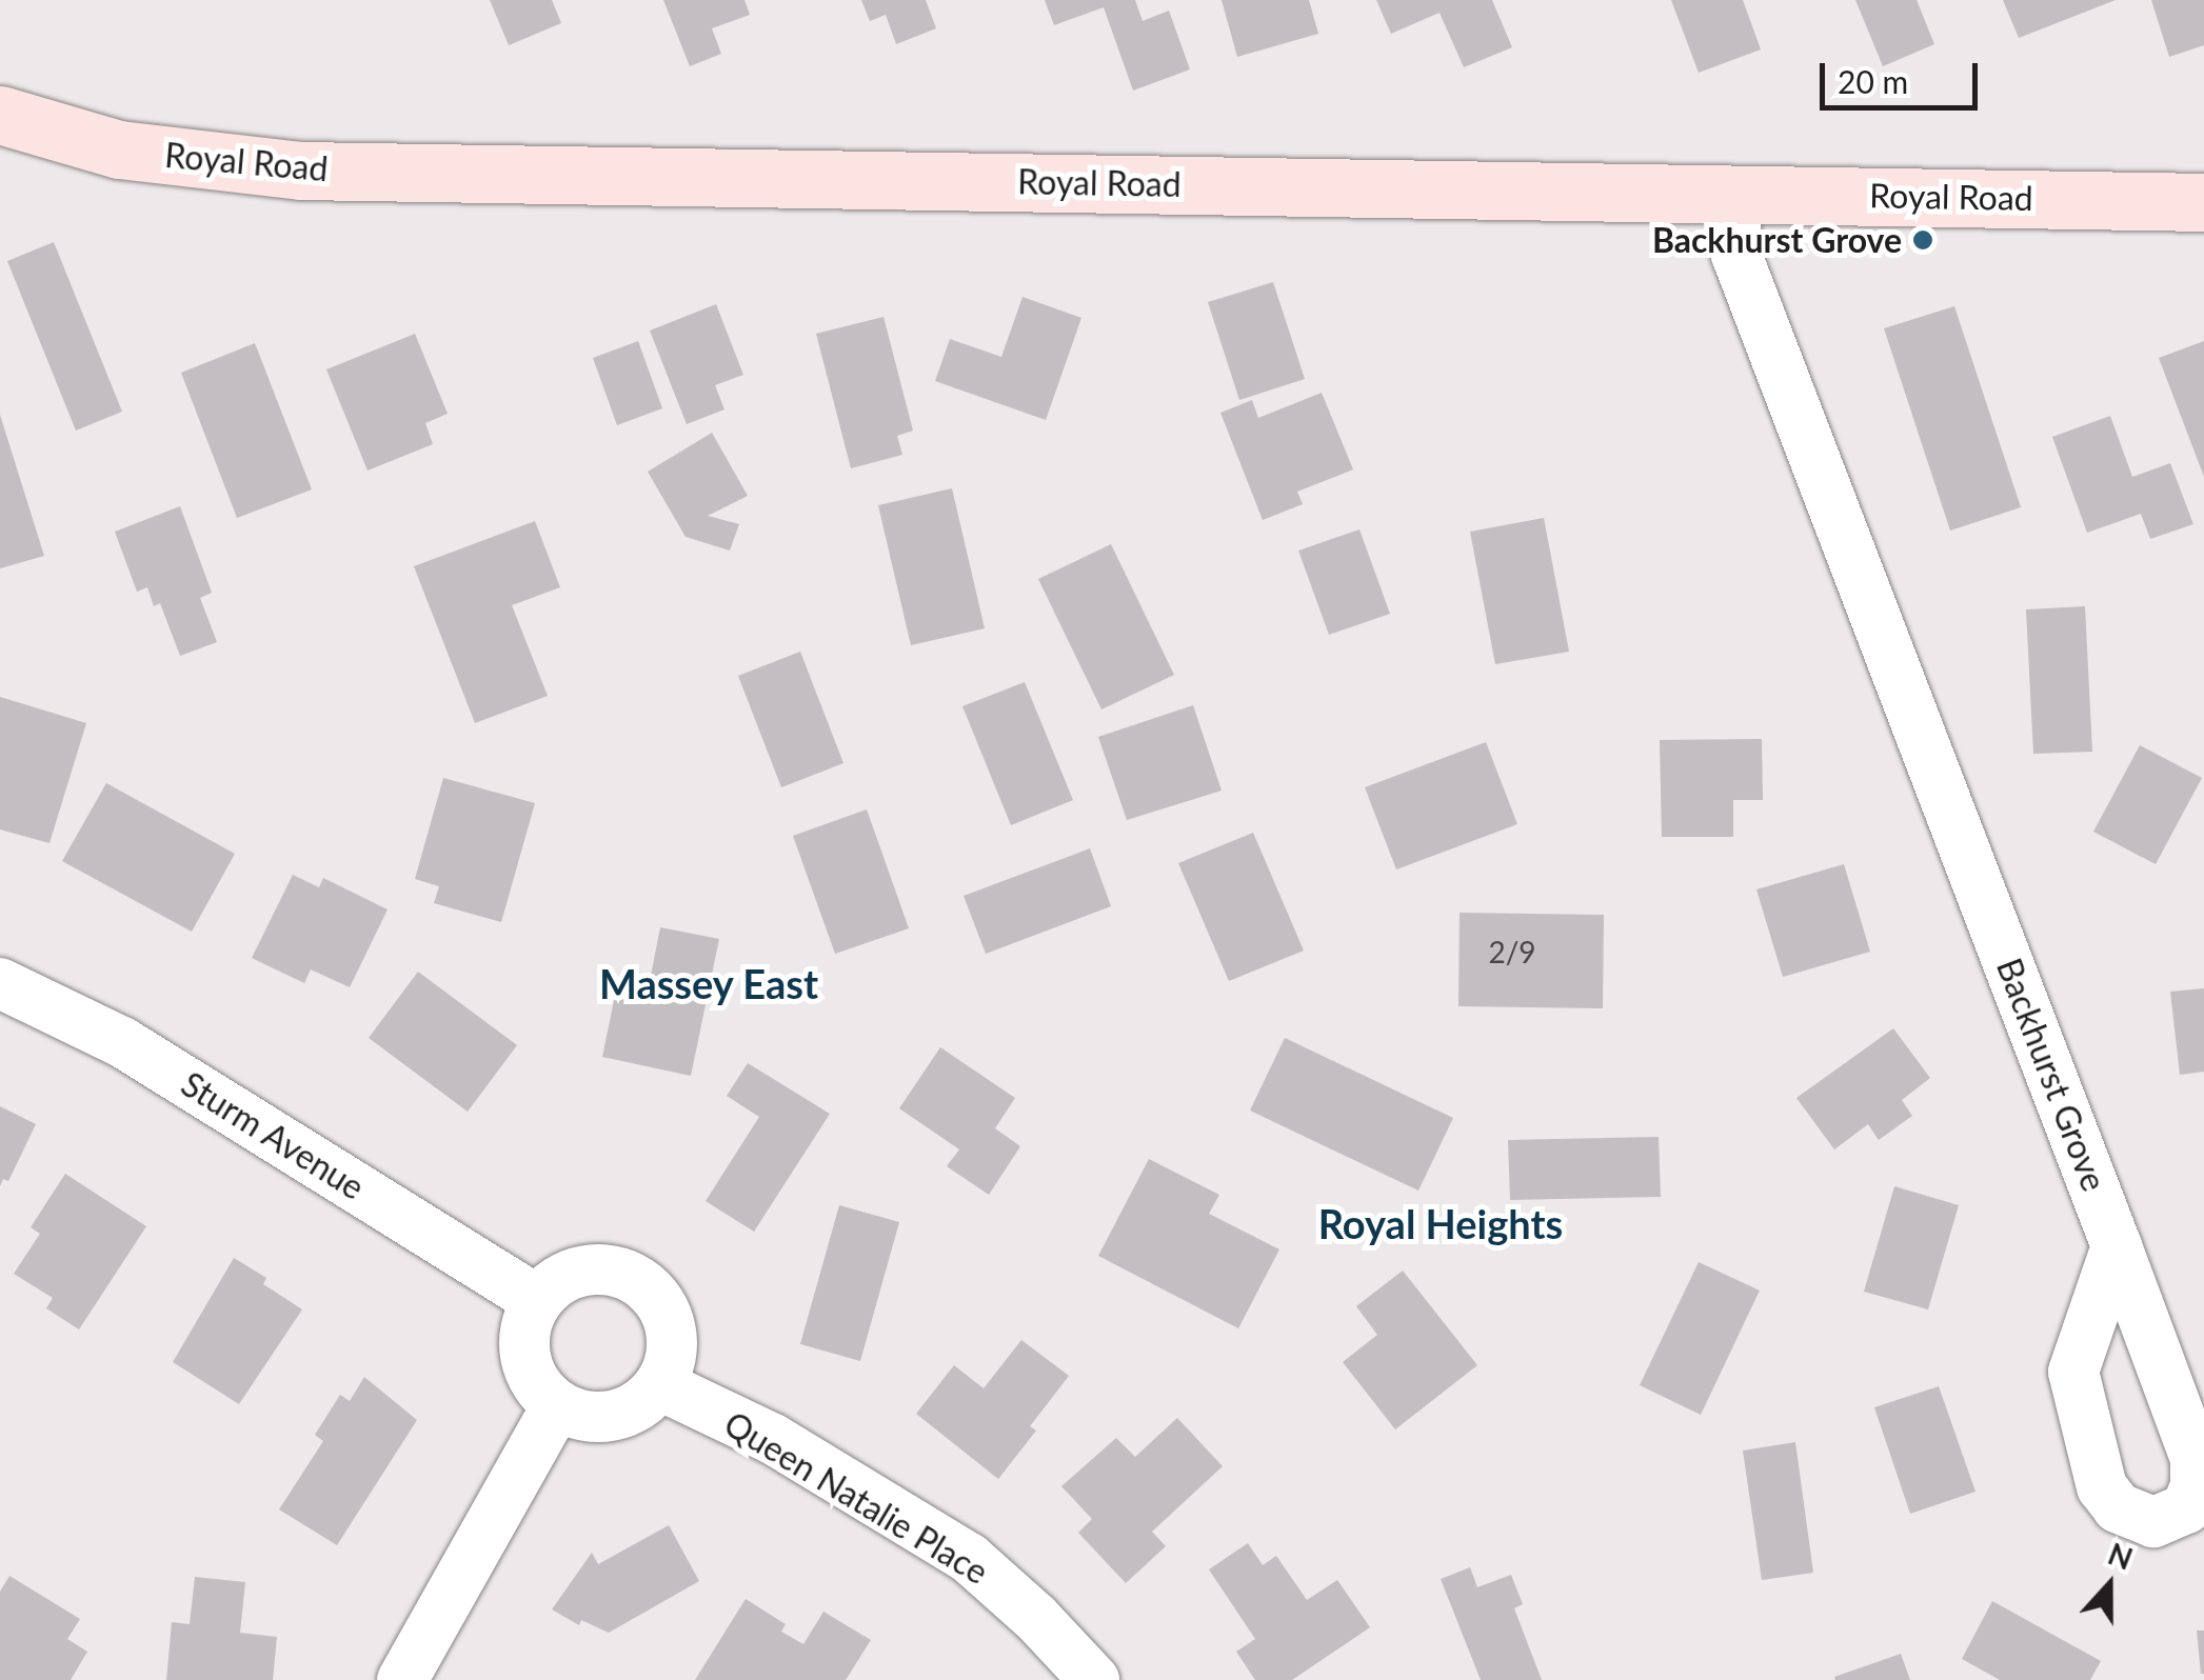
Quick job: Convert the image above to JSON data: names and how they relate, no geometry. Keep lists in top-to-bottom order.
{
  "streets": {
    "street": [
      "Royal Road",
      "Backhurst Grove",
      "Sturm Avenue",
      "Queen Natalie Place"
    ]
  },
  "crossings": [
    ["Royal Road", "Backhurst Grove"],
    ["Sturm Avenue", "Queen Natalie Place"]
  ],
  "districts": ["Massey East", "Royal Heights"],
  "places": ["Backhurst Grove"],
  "house_numbers": ["2/9"],
  "scale_bar": "20 m",
  "north": "top"
}
